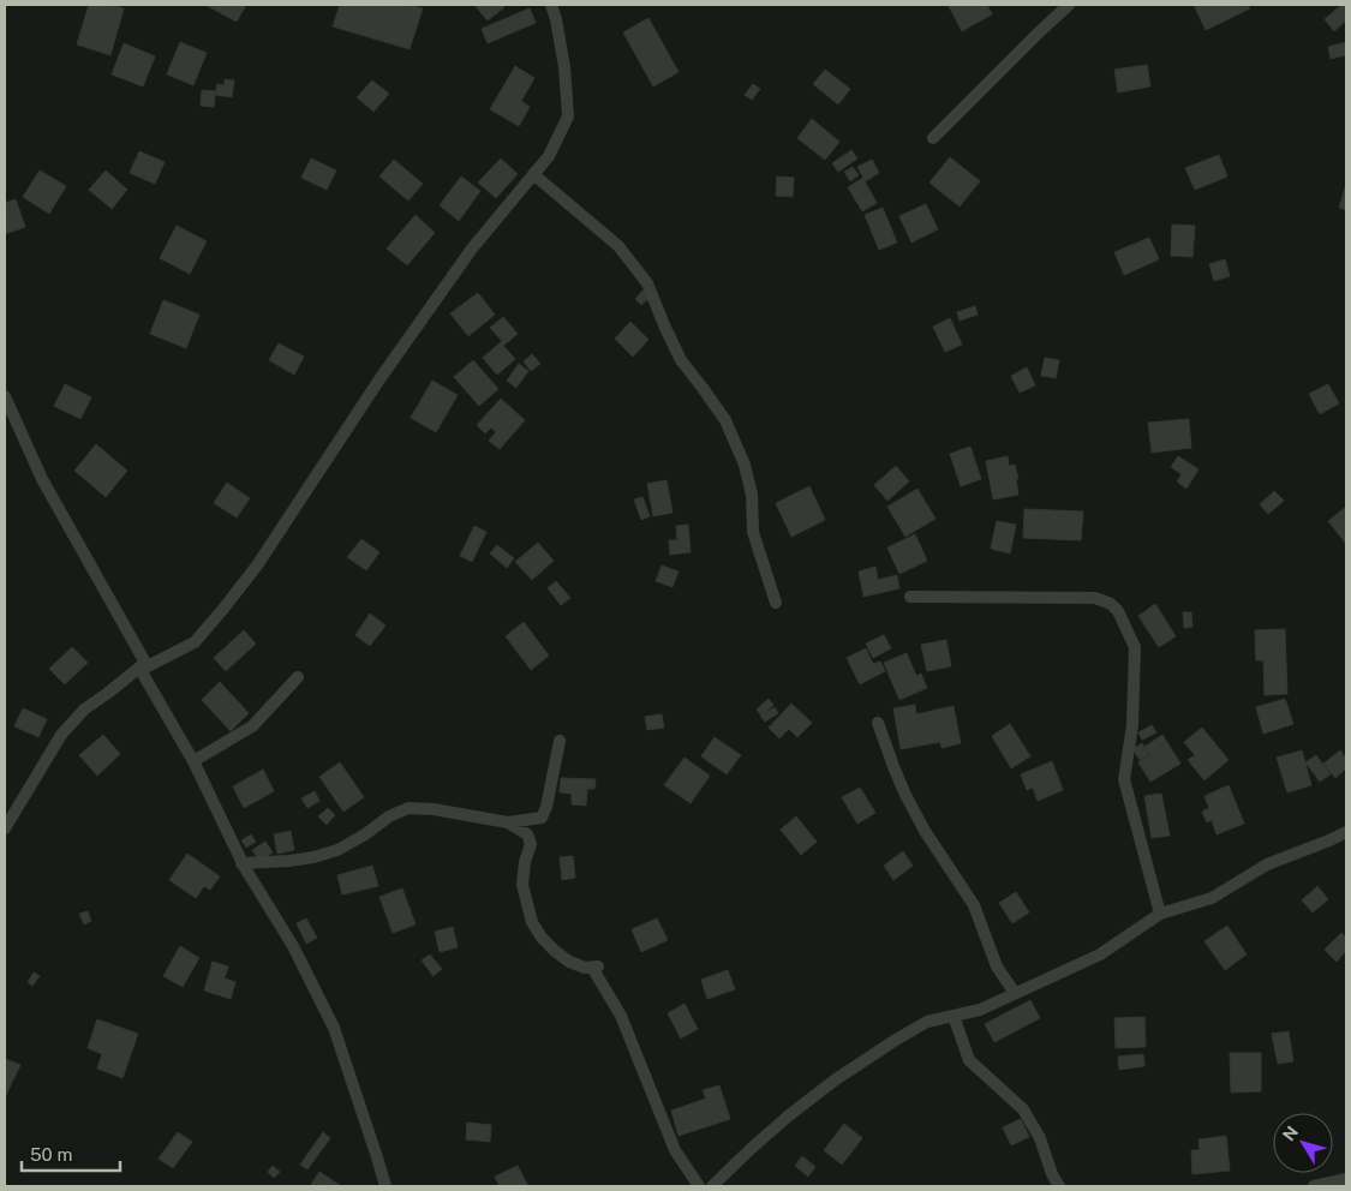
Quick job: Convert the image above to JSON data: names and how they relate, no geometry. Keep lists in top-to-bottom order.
{
  "scale_bar": "50 m",
  "north": "top left"
}
